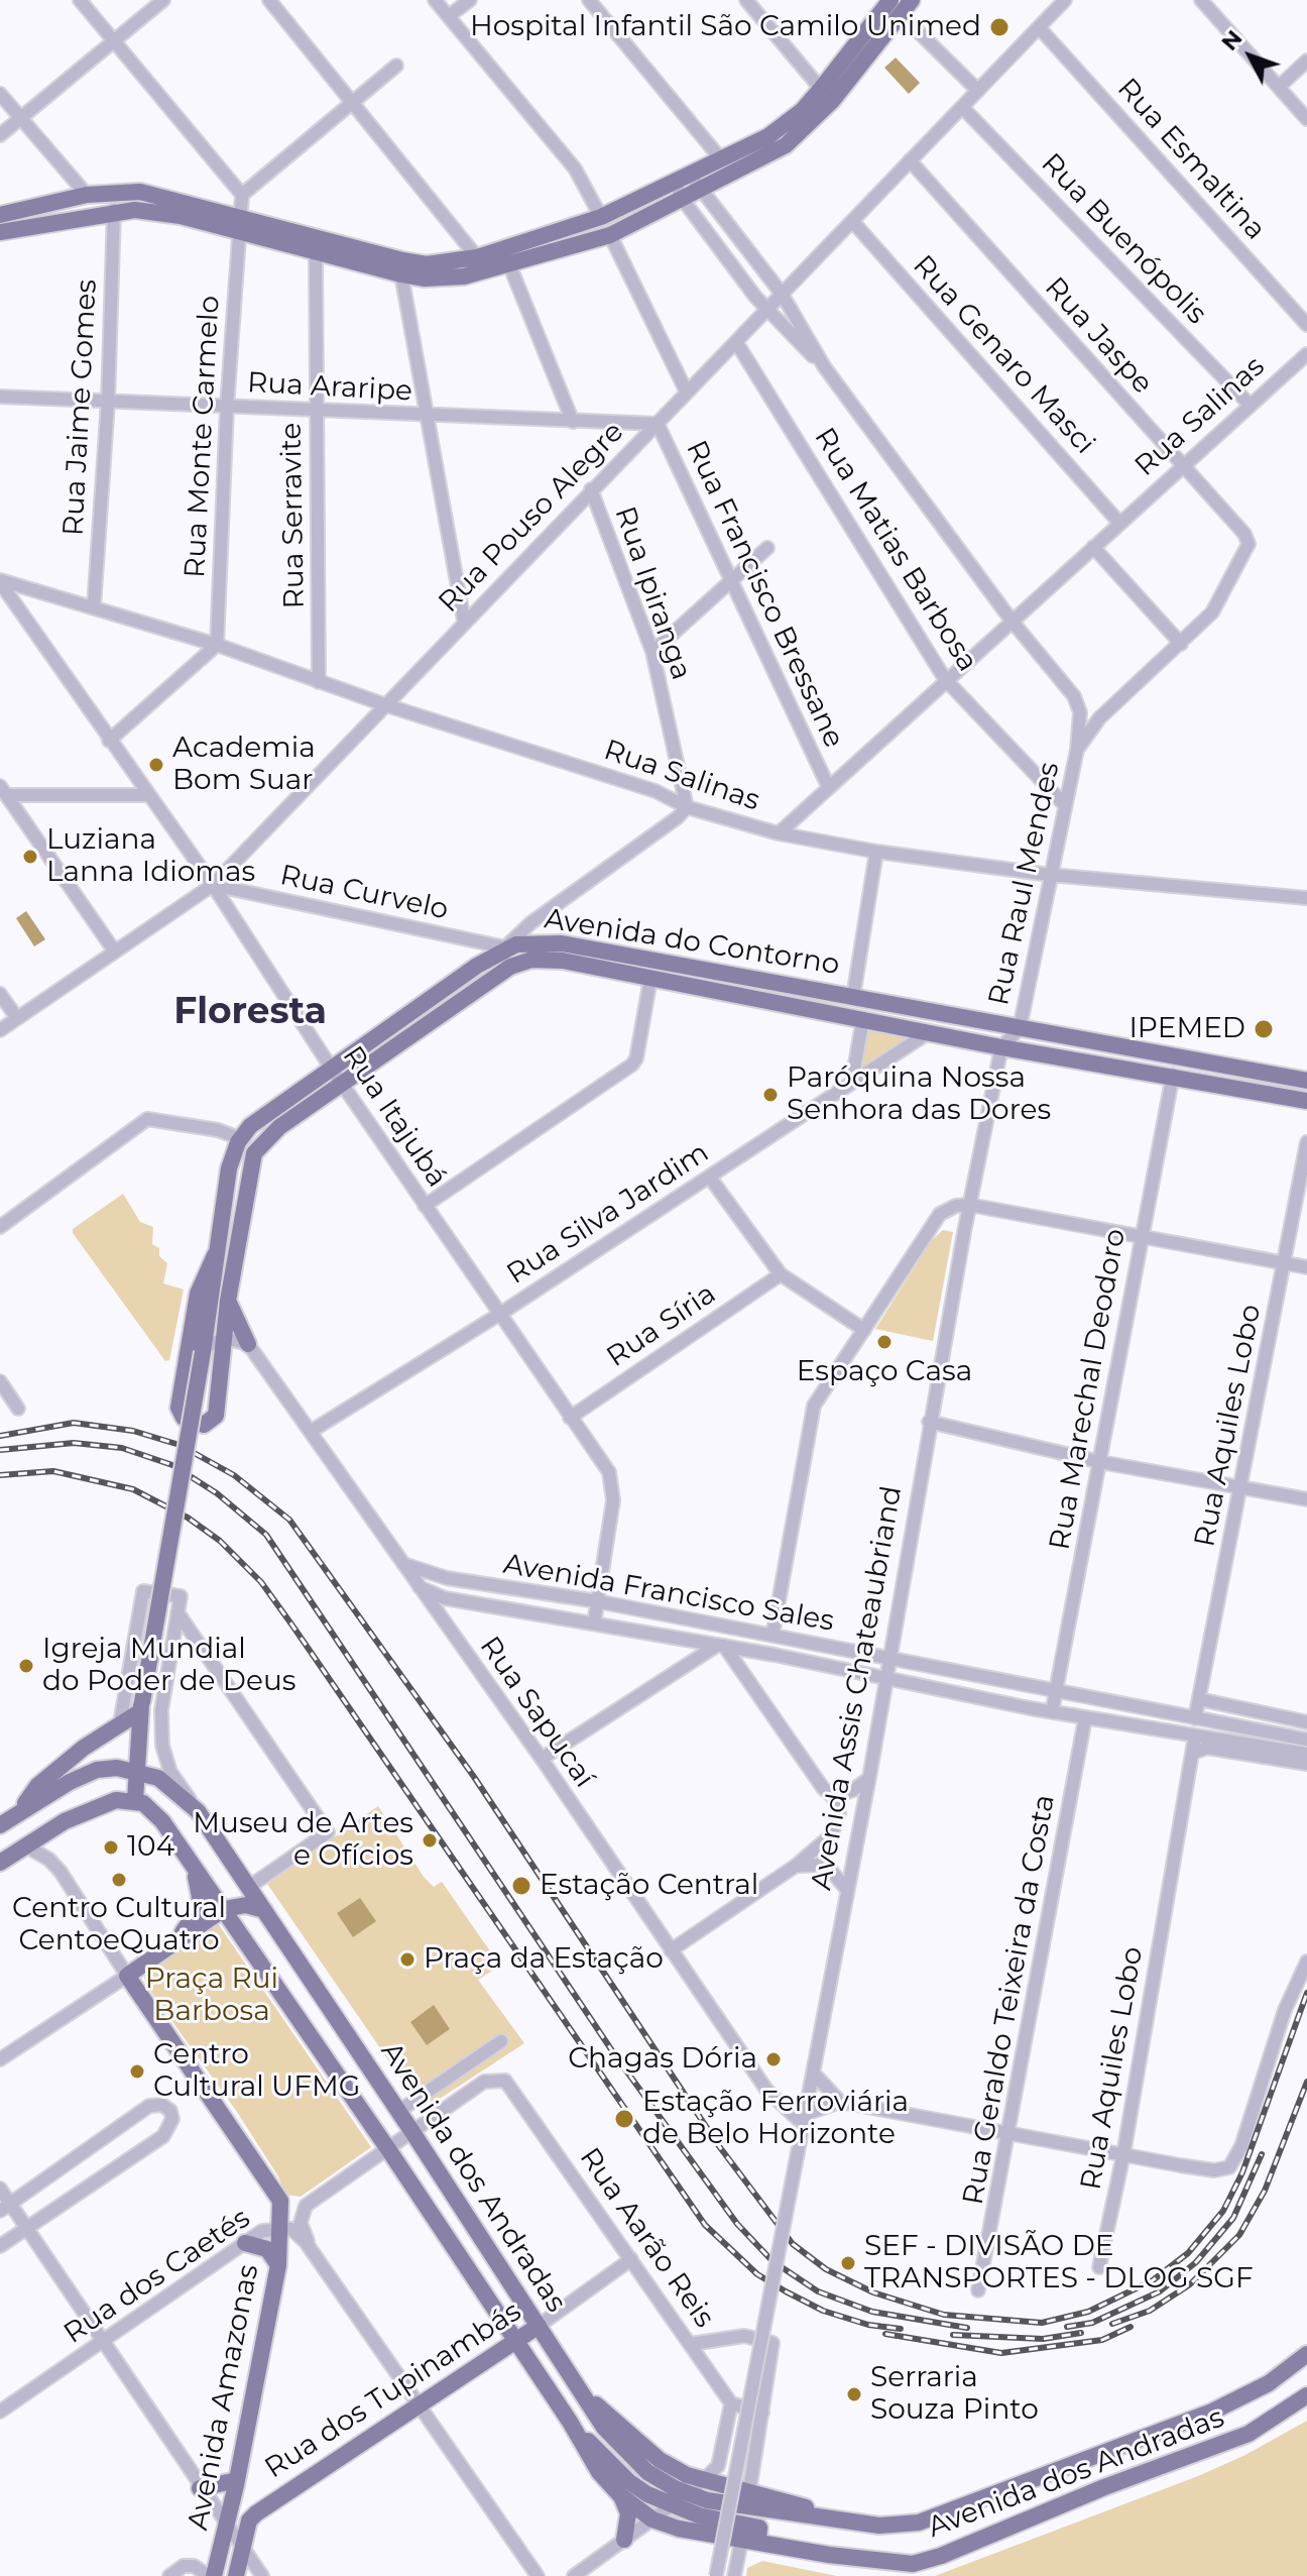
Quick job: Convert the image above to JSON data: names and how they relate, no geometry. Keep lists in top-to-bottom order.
{
  "streets": {
    "main road": [
      "Avenida do Contorno",
      "Avenida dos Andradas",
      "Rua dos Tupinambás",
      "Avenida Amazonas"
    ],
    "street": [
      "Rua Esmaltina",
      "Rua Buenópolis",
      "Rua Jaspe",
      "Rua Genaro Masci",
      "Rua Araripe",
      "Rua Jaime Gomes",
      "Rua Salinas",
      "Rua Monte Carmelo",
      "Rua Serravite",
      "Rua Pouso Alegre",
      "Rua Matias Barbosa",
      "Rua Ipiranga",
      "Rua Francisco Bressane",
      "Rua Raul Mendes",
      "Rua Curvelo",
      "Rua Itajubá",
      "Rua Silva Jardim",
      "Rua Síria",
      "Rua Marechal Deodoro",
      "Rua Aquiles Lobo",
      "Avenida Francisco Sales",
      "Avenida Assis Chateaubriand",
      "Rua Sapucaí",
      "Rua Geraldo Teixeira da Costa",
      "Rua Aarão Reis",
      "Rua dos Caetés"
    ]
  },
  "crossings": [
    ["Rua Esmaltina", "Rua Pouso Alegre"],
    ["Rua Buenópolis", "Rua Salinas"],
    ["Rua Buenópolis", "Rua Pouso Alegre"],
    ["Rua Jaspe", "Rua Salinas"],
    ["Rua Jaspe", "Rua Pouso Alegre"],
    ["Rua Genaro Masci", "Rua Salinas"],
    ["Rua Genaro Masci", "Rua Pouso Alegre"],
    ["Rua Araripe", "Rua Jaime Gomes"],
    ["Rua Araripe", "Rua Monte Carmelo"],
    ["Rua Araripe", "Rua Serravite"],
    ["Rua Araripe", "Rua Pouso Alegre"],
    ["Rua Araripe", "Rua Francisco Bressane"],
    ["Rua Jaime Gomes", "Rua Salinas"],
    ["Rua Salinas", "Rua Monte Carmelo"],
    ["Rua Salinas", "Rua Serravite"],
    ["Rua Salinas", "Rua Pouso Alegre"],
    ["Rua Salinas", "Rua Matias Barbosa"],
    ["Rua Salinas", "Rua Ipiranga"],
    ["Rua Salinas", "Rua Francisco Bressane"],
    ["Rua Salinas", "Rua Itajubá"],
    ["Rua Pouso Alegre", "Rua Matias Barbosa"],
    ["Rua Pouso Alegre", "Rua Ipiranga"],
    ["Rua Pouso Alegre", "Rua Francisco Bressane"],
    ["Rua Pouso Alegre", "Rua Curvelo"],
    ["Rua Pouso Alegre", "Rua Itajubá"],
    ["Rua Matias Barbosa", "Rua Raul Mendes"],
    ["Rua Raul Mendes", "Avenida do Contorno"],
    ["Rua Curvelo", "Avenida do Contorno"],
    ["Rua Curvelo", "Rua Itajubá"],
    ["Avenida do Contorno", "Rua Itajubá"],
    ["Avenida do Contorno", "Rua Silva Jardim"],
    ["Avenida do Contorno", "Rua Marechal Deodoro"],
    ["Avenida do Contorno", "Avenida Assis Chateaubriand"],
    ["Avenida do Contorno", "Avenida dos Andradas"],
    ["Rua Itajubá", "Rua Silva Jardim"],
    ["Rua Itajubá", "Rua Síria"],
    ["Rua Itajubá", "Avenida Francisco Sales"],
    ["Rua Silva Jardim", "Rua Sapucaí"],
    ["Rua Marechal Deodoro", "Avenida Francisco Sales"],
    ["Rua Aquiles Lobo", "Avenida Francisco Sales"],
    ["Avenida Francisco Sales", "Avenida Assis Chateaubriand"],
    ["Avenida Francisco Sales", "Rua Sapucaí"],
    ["Avenida Francisco Sales", "Rua Geraldo Teixeira da Costa"],
    ["Avenida Assis Chateaubriand", "Rua Sapucaí"],
    ["Avenida dos Andradas", "Rua Aarão Reis"],
    ["Avenida dos Andradas", "Rua dos Tupinambás"],
    ["Rua Aarão Reis", "Rua dos Tupinambás"],
    ["Rua dos Caetés", "Avenida Amazonas"],
    ["Rua dos Tupinambás", "Avenida Amazonas"]
  ],
  "districts": ["Floresta"],
  "parks": ["Praça Rui Barbosa"],
  "places": [
    "Hospital Infantil São Camilo Unimed",
    "Academia Bom Suar",
    "Luziana Lanna Idiomas",
    "IPEMED",
    "Paróquina Nossa Senhora das Dores",
    "Espaço Casa",
    "Igreja Mundial do Poder de Deus",
    "Museu de Artes e Ofícios",
    "104",
    "Centro Cultural CentoeQuatro",
    "Estação Central",
    "Praça da Estação",
    "Chagas Dória",
    "Centro Cultural UFMG",
    "Estação Ferroviária de Belo Horizonte",
    "SEF - DIVISÃO DE TRANSPORTES - DLOG SGF",
    "Serraria Souza Pinto"
  ],
  "north": "top left"
}
